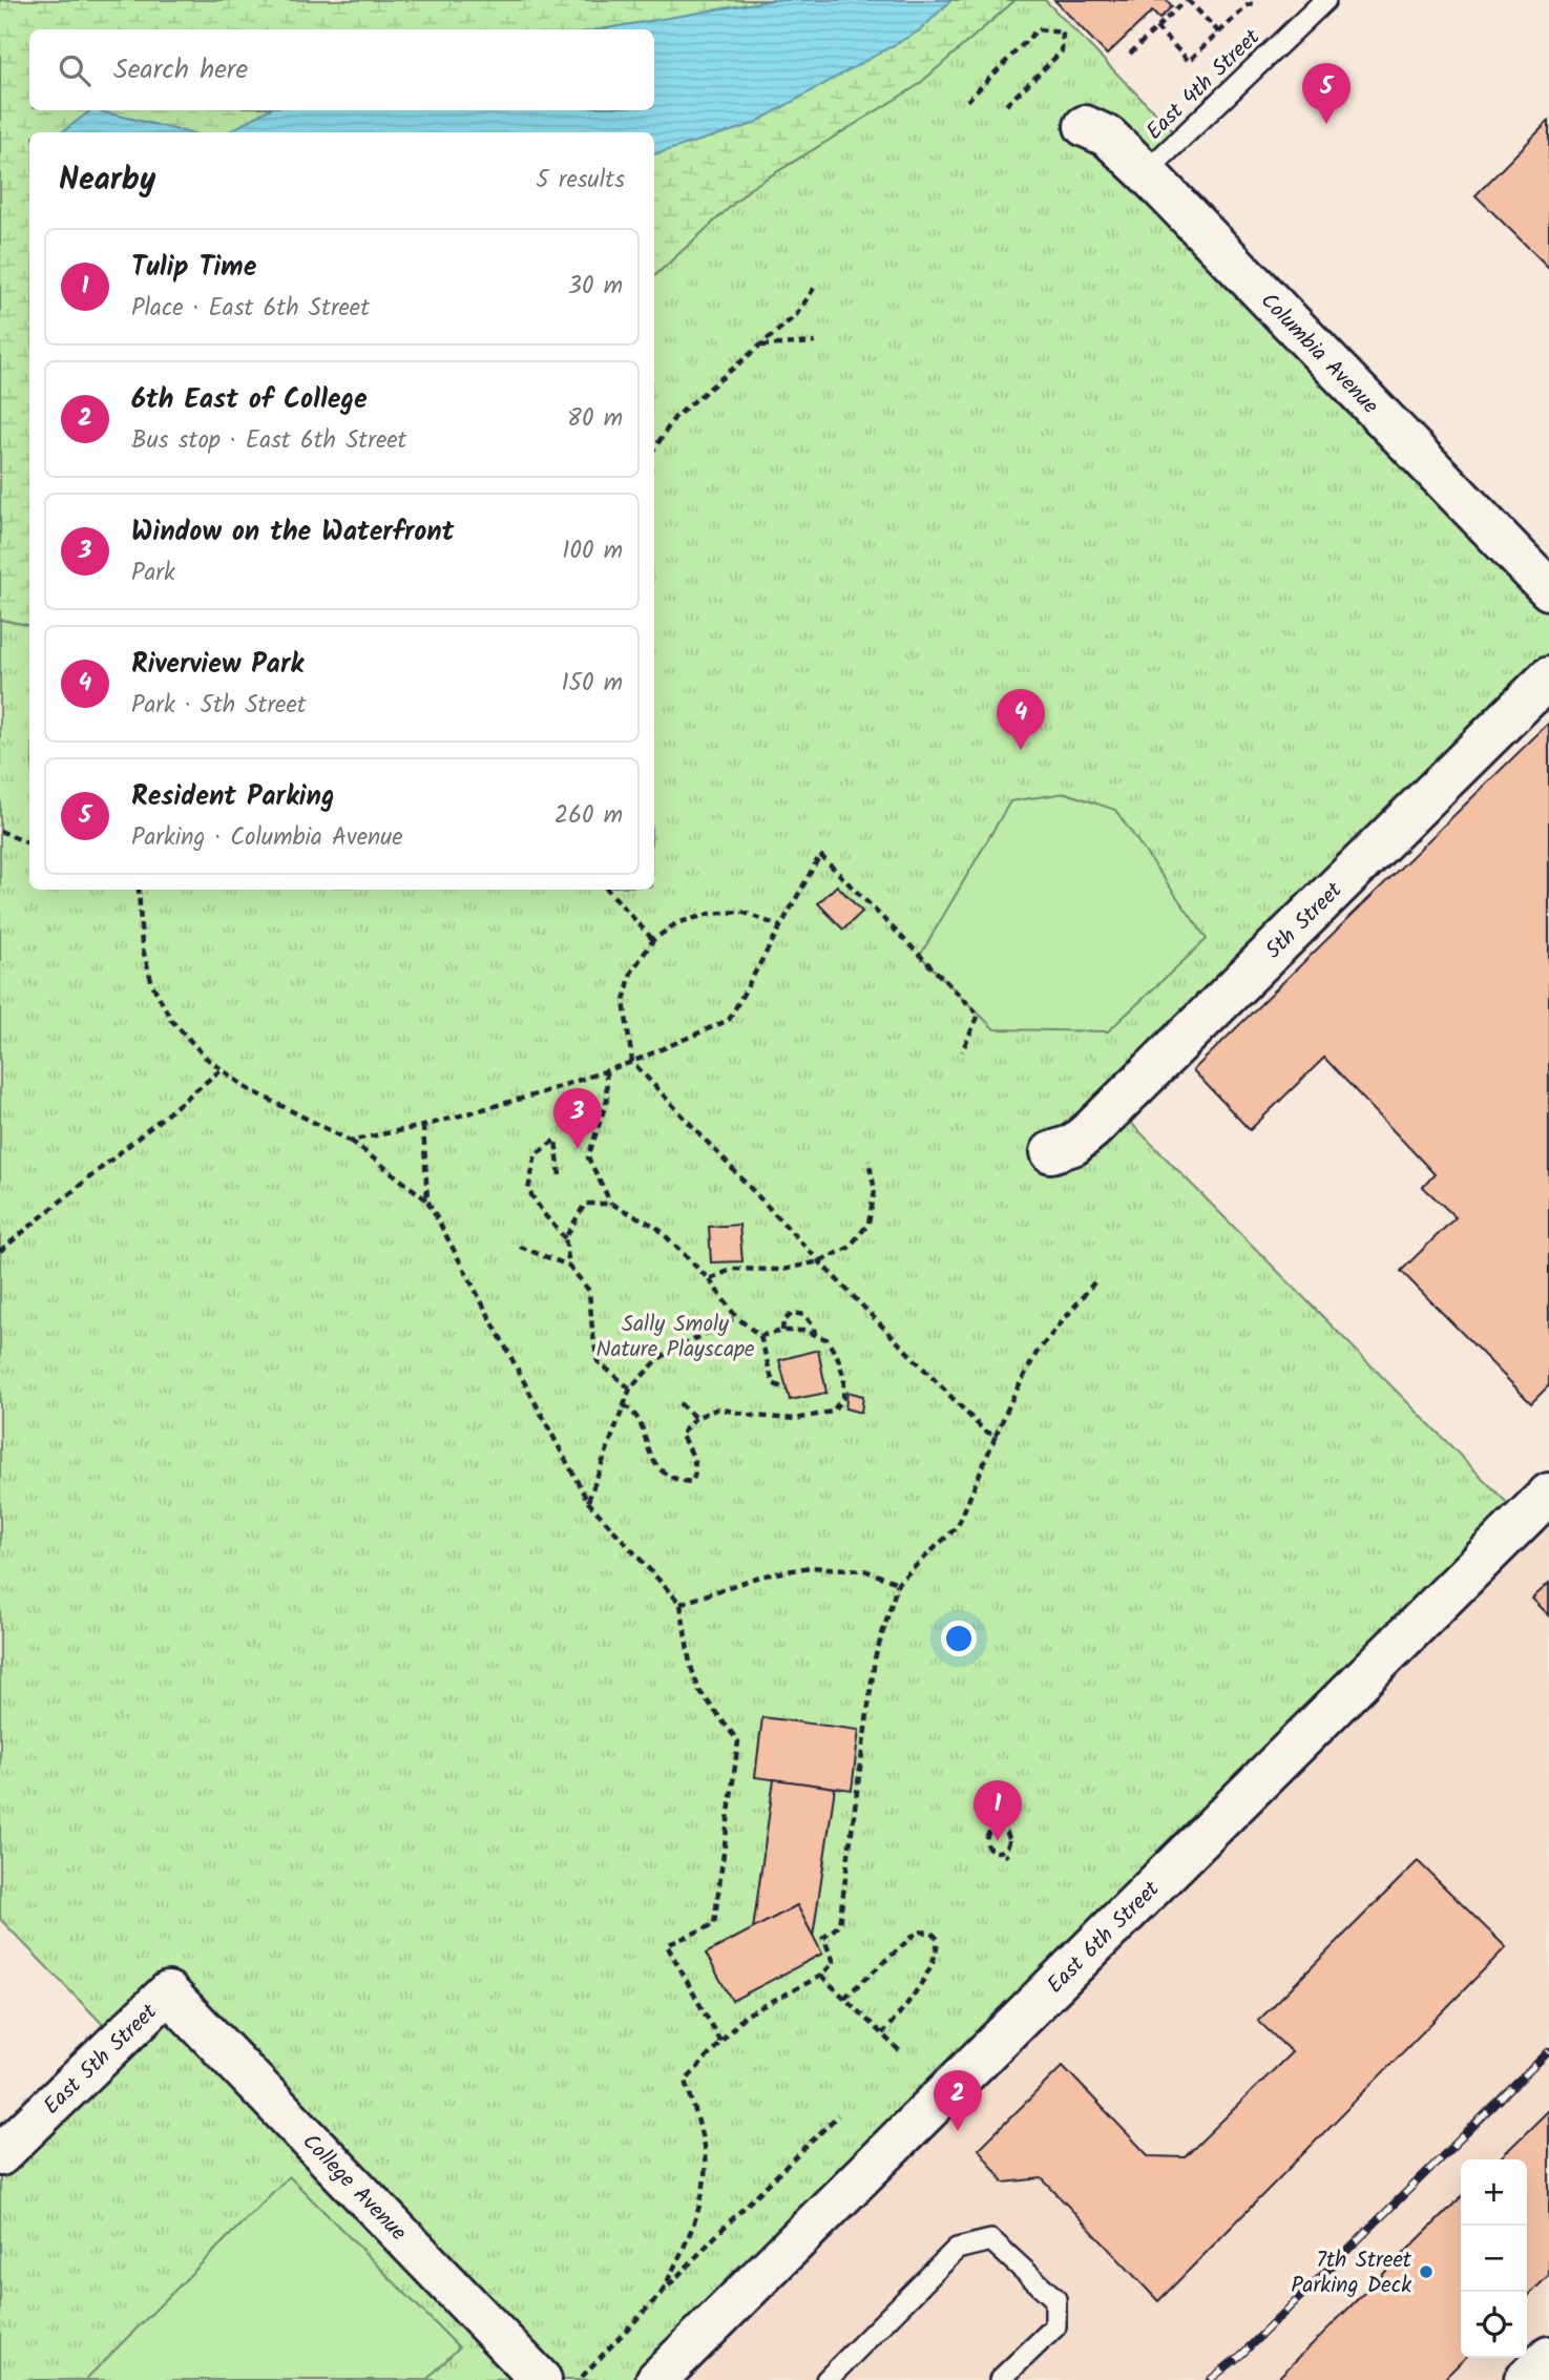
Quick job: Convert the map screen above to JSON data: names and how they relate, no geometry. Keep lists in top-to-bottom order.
{
  "streets": {
    "street": [
      "Columbia Avenue",
      "5th Street",
      "East 6th Street",
      "East 5th Street",
      "College Avenue"
    ],
    "lane": ["East 4th Street"]
  },
  "crossings": [
    ["East 4th Street", "Columbia Avenue"],
    ["East 5th Street", "College Avenue"]
  ],
  "parks": ["Sally Smoly Nature Playscape"],
  "places": ["7th Street Parking Deck"],
  "page": {
    "search": "Search here",
    "pins": [
      "5",
      "4",
      "3",
      "1",
      "2"
    ],
    "heading": ["Nearby", "5 results"],
    "list": [
      {
        "mark": "1",
        "name": "Tulip Time",
        "note": "Place · East 6th Street",
        "value": "30 m"
      },
      {
        "mark": "2",
        "name": "6th East of College",
        "note": "Bus stop · East 6th Street",
        "value": "80 m"
      },
      {
        "mark": "3",
        "name": "Window on the Waterfront",
        "note": "Park",
        "value": "100 m"
      },
      {
        "mark": "4",
        "name": "Riverview Park",
        "note": "Park · 5th Street",
        "value": "150 m"
      },
      {
        "mark": "5",
        "name": "Resident Parking",
        "note": "Parking · Columbia Avenue",
        "value": "260 m"
      }
    ],
    "map_buttons": ["+", "−"]
  }
}
